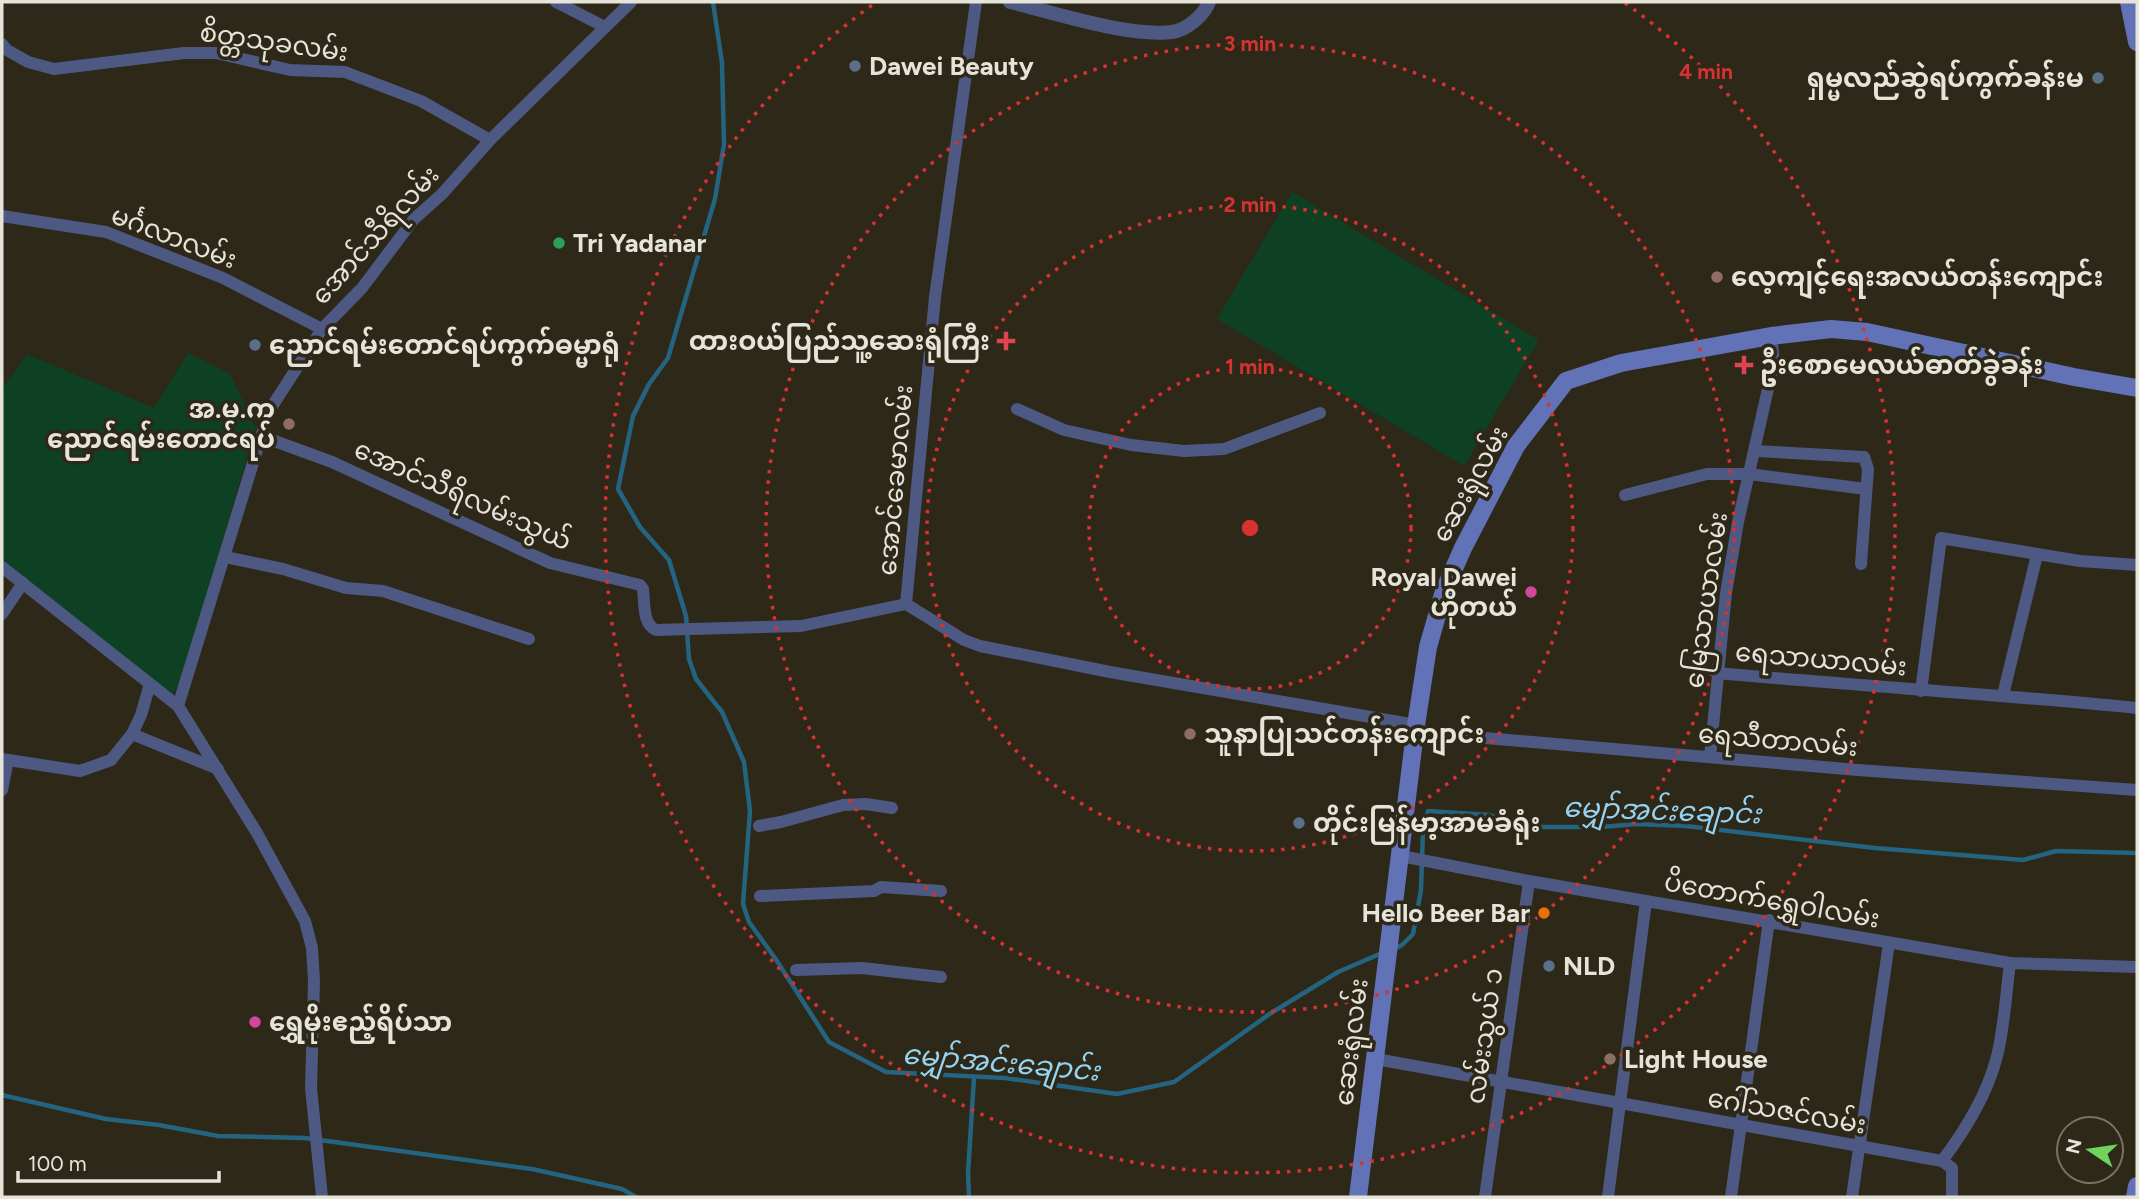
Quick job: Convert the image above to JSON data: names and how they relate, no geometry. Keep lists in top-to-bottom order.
{
  "streets": {
    "main road": ["ဆေးရုံလမ်း"],
    "street": [
      "စိတ္တသုခလမ်း",
      "အောင်သီရိလမ်း",
      "မင်္ဂလာလမ်း",
      "အောင်ခေမာလမ်း",
      "အောင်သီရိလမ်းသွယ်",
      "မြေသာယာလမ်း",
      "ရေသာယာလမ်း",
      "ရေသီတာလမ်း",
      "ပိတောက်ရွှေဝါလမ်း",
      "လမ်းသွယ် ၁",
      "ဂေါ်သဇင်လမ်း"
    ]
  },
  "crossings": [
    ["စိတ္တသုခလမ်း", "အောင်သီရိလမ်း"],
    ["အောင်သီရိလမ်း", "မင်္ဂလာလမ်း"],
    ["အောင်သီရိလမ်း", "အောင်သီရိလမ်းသွယ်"],
    ["အောင်ခေမာလမ်း", "ဆေးရုံလမ်း"],
    ["အောင်ခေမာလမ်း", "အောင်သီရိလမ်းသွယ်"],
    ["အောင်ခေမာလမ်း", "ရေသီတာလမ်း"],
    ["ဆေးရုံလမ်း", "မြေသာယာလမ်း"],
    ["ဆေးရုံလမ်း", "ရေသီတာလမ်း"],
    ["ဆေးရုံလမ်း", "ပိတောက်ရွှေဝါလမ်း"],
    ["ဆေးရုံလမ်း", "ဂေါ်သဇင်လမ်း"],
    ["မြေသာယာလမ်း", "ရေသာယာလမ်း"],
    ["မြေသာယာလမ်း", "ရေသီတာလမ်း"],
    ["ပိတောက်ရွှေဝါလမ်း", "လမ်းသွယ် ၁"],
    ["လမ်းသွယ် ၁", "ဂေါ်သဇင်လမ်း"]
  ],
  "water": ["မျှော်အင်းချောင်း"],
  "places": {
    "other": [
      "Dawei Beauty",
      "ရှမ္မလည်ဆွဲရပ်ကွက်ခန်းမ",
      "Tri Yadanar",
      "လေ့ကျင့်ရေးအလယ်တန်းကျောင်း",
      "ညောင်ရမ်းတောင်ရပ်ကွက်ဓမ္မာရုံ",
      "အ.မ.က ညောင်ရမ်းတောင်ရပ်",
      "Royal Dawei ဟိုတယ်",
      "သူနာပြုသင်တန်းကျောင်း",
      "တိုင်းမြန်မာ့အာမခံရုံး",
      "Hello Beer Bar",
      "NLD",
      "ရွှေမိုးဧည့်ရိပ်သာ",
      "Light House"
    ],
    "health": ["ထားဝယ်ပြည်သူ့ဆေးရုံကြီး", "ဦးစောမေလယ်ဓာတ်ခွဲခန်း"]
  },
  "scale_bar": "100 m",
  "north": "left",
  "rings": [
    "3 min",
    "4 min",
    "2 min",
    "1 min"
  ]
}
